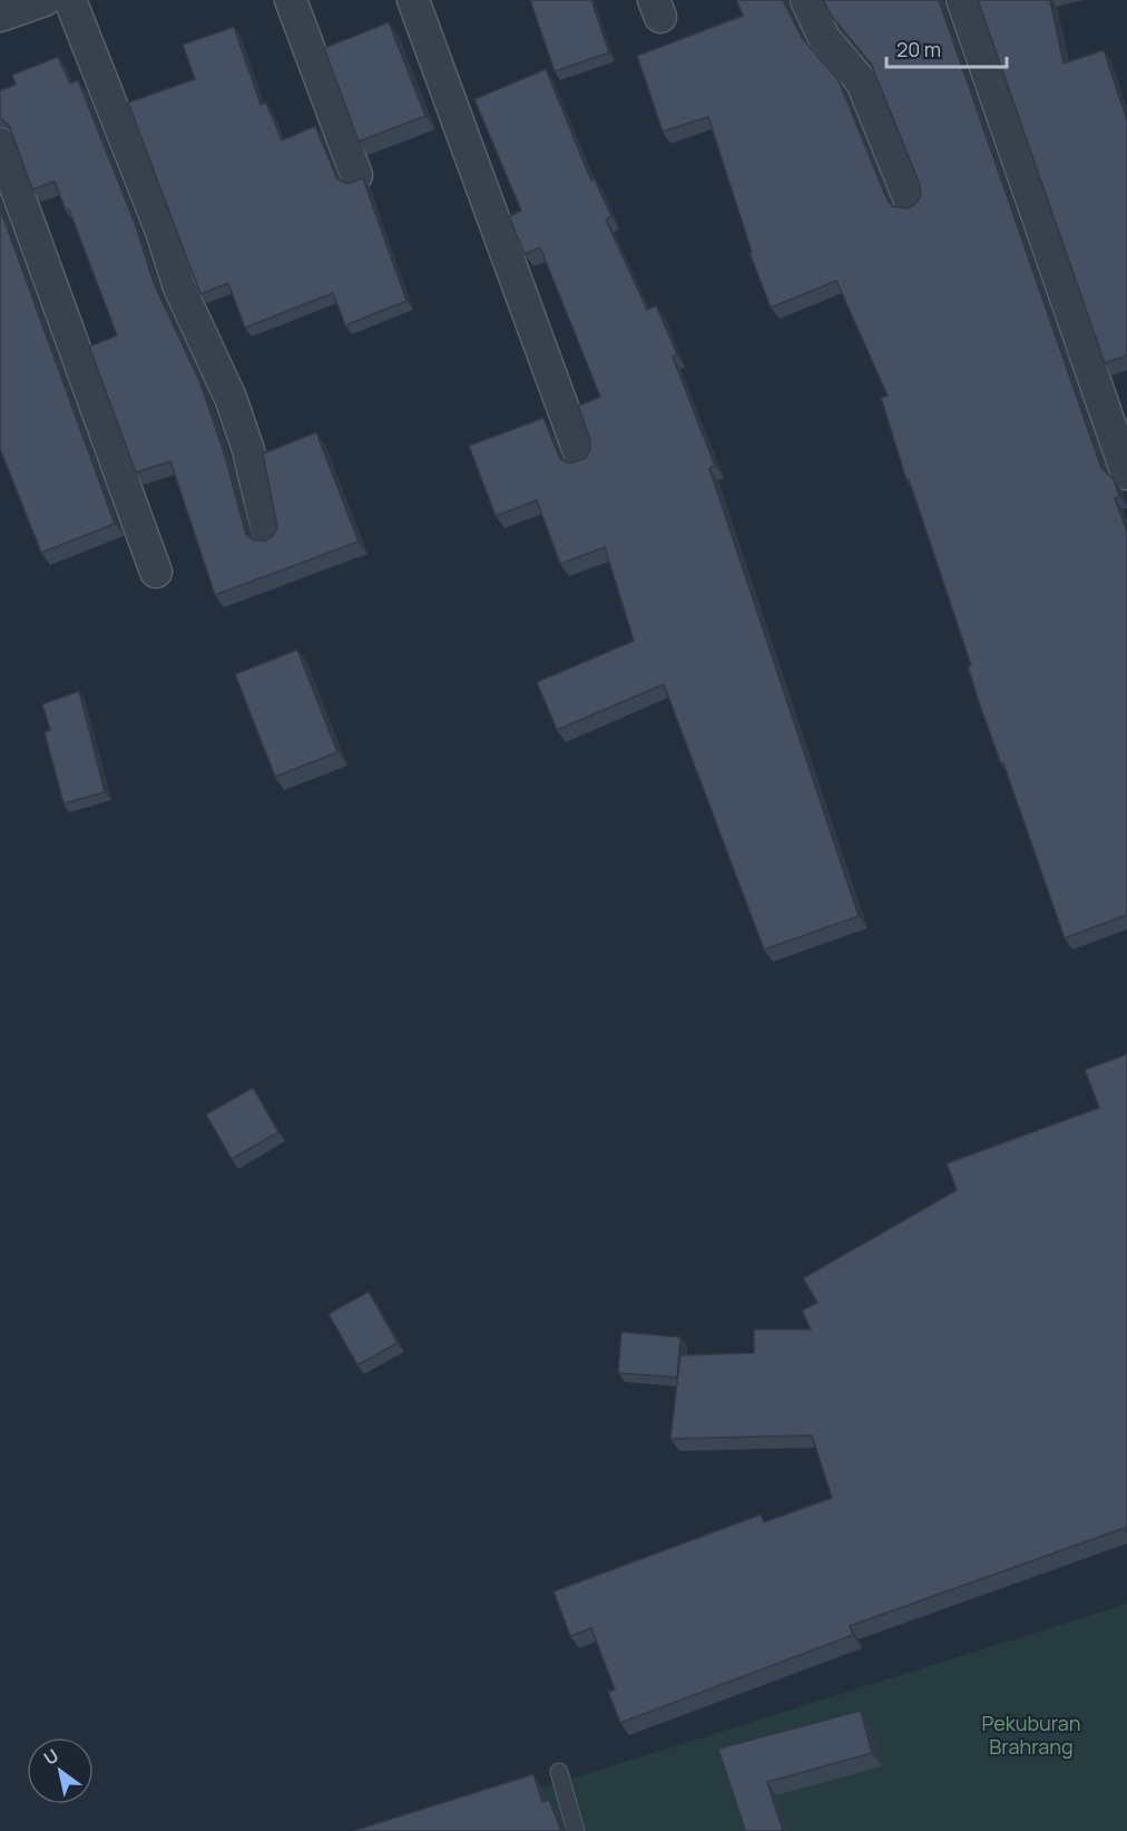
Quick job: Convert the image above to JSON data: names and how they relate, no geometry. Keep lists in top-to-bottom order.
{
  "parks": ["Pekuburan Brahrang"],
  "scale_bar": "20 m",
  "north": "top left"
}
